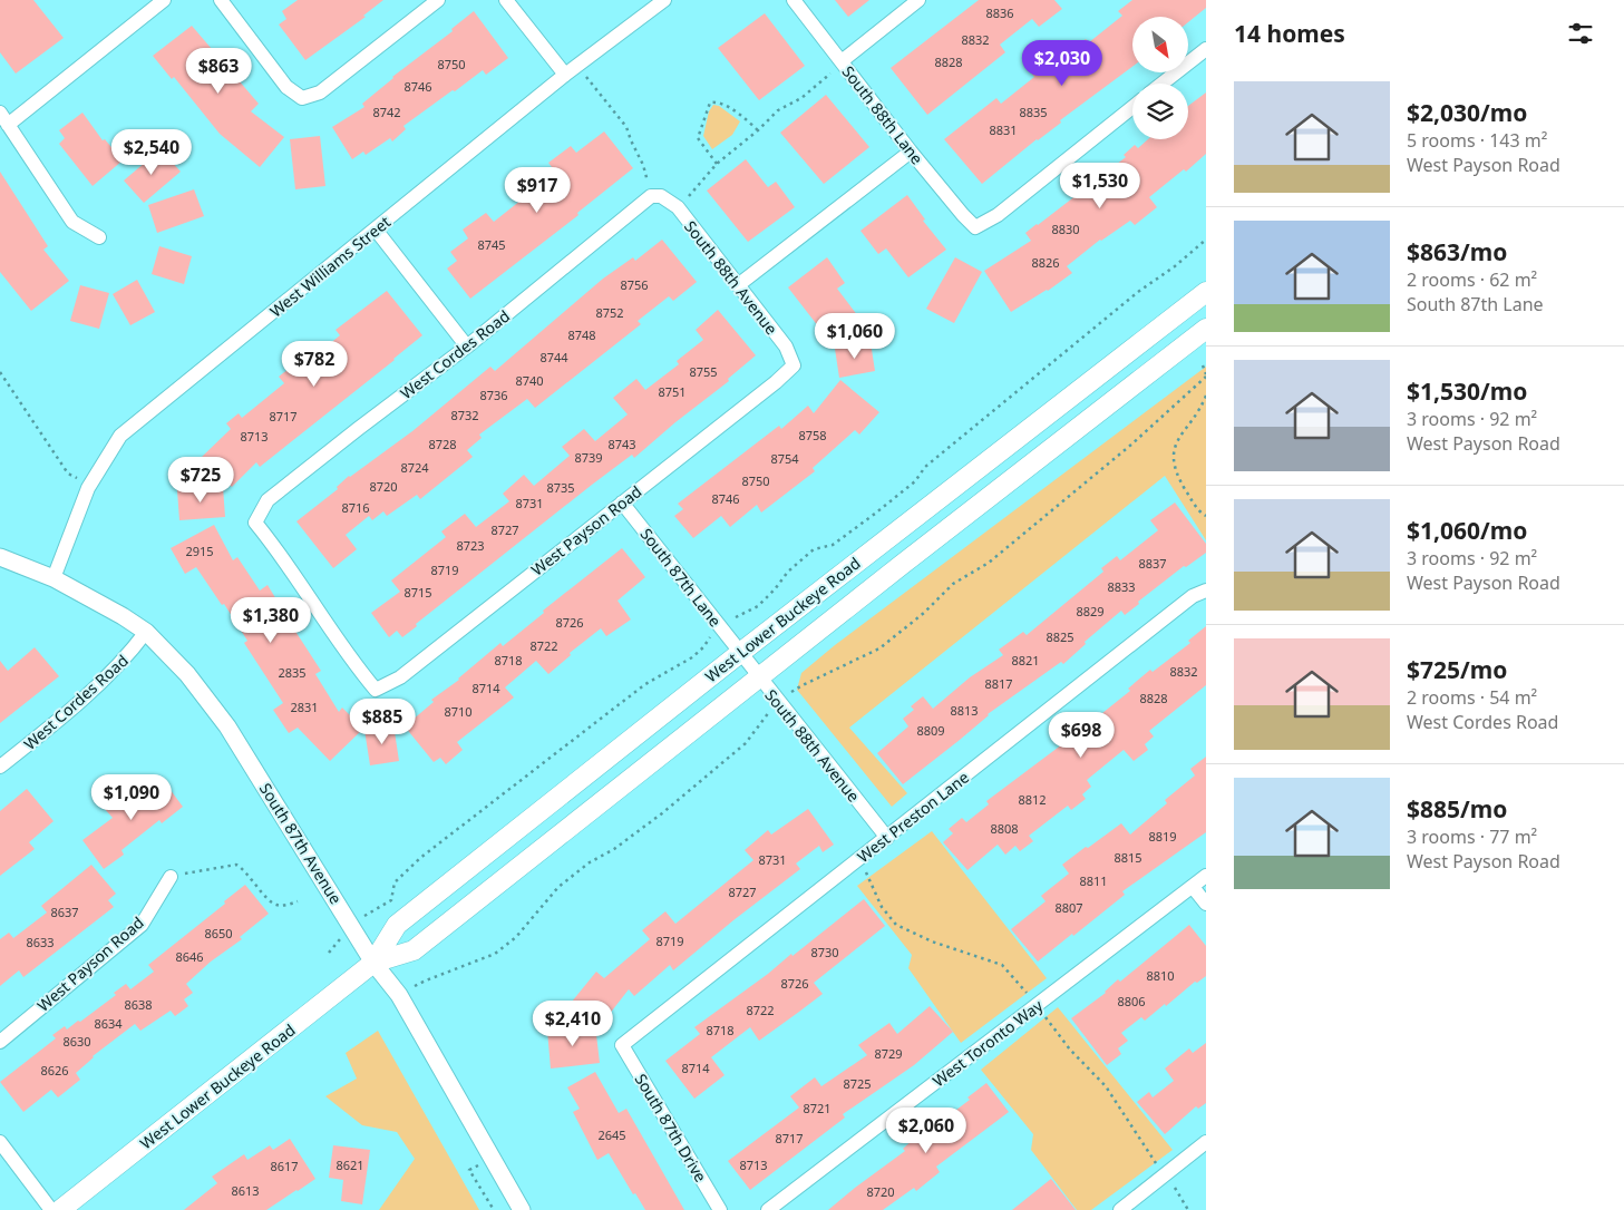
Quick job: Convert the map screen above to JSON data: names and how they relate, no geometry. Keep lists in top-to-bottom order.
{
  "streets": {
    "main road": ["West Lower Buckeye Road"],
    "street": [
      "South 88th Lane",
      "West Williams Street",
      "South 88th Avenue",
      "West Cordes Road",
      "West Payson Road",
      "South 87th Lane",
      "West Preston Lane",
      "South 87th Avenue",
      "West Toronto Way",
      "South 87th Drive"
    ]
  },
  "crossings": [
    ["West Williams Street", "South 87th Avenue"],
    ["South 88th Avenue", "West Cordes Road"],
    ["South 88th Avenue", "West Payson Road"],
    ["South 88th Avenue", "South 87th Lane"],
    ["South 88th Avenue", "West Lower Buckeye Road"],
    ["South 88th Avenue", "West Preston Lane"],
    ["West Cordes Road", "West Payson Road"],
    ["West Cordes Road", "South 87th Avenue"],
    ["West Payson Road", "South 87th Lane"],
    ["South 87th Lane", "West Lower Buckeye Road"],
    ["West Lower Buckeye Road", "South 87th Avenue"],
    ["West Preston Lane", "South 87th Drive"]
  ],
  "house_numbers": [
    "8836",
    "8832",
    "8828",
    "8750",
    "8746",
    "8742",
    "8835",
    "8831",
    "8830",
    "8745",
    "8826",
    "8756",
    "8752",
    "8748",
    "8744",
    "8755",
    "8740",
    "8751",
    "8736",
    "8732",
    "8717",
    "8758",
    "8713",
    "8728",
    "8743",
    "8739",
    "8754",
    "8724",
    "8750",
    "8720",
    "8735",
    "8746",
    "8731",
    "8716",
    "8727",
    "8723",
    "2915",
    "8837",
    "8719",
    "8833",
    "8715",
    "8829",
    "8726",
    "8825",
    "8722",
    "8718",
    "8821",
    "8832",
    "2835",
    "8817",
    "8714",
    "8828",
    "2831",
    "8813",
    "8710",
    "8809",
    "8812",
    "8808",
    "8819",
    "8815",
    "8731",
    "8811",
    "8727",
    "8807",
    "8637",
    "8650",
    "8719",
    "8633",
    "8730",
    "8646",
    "8810",
    "8726",
    "8806",
    "8638",
    "8722",
    "8634",
    "8718",
    "8630",
    "8729",
    "8714",
    "8626",
    "8725",
    "8721",
    "2645",
    "8717",
    "8621",
    "8713",
    "8617",
    "8613",
    "8720"
  ],
  "north": "bottom right",
  "page": {
    "heading": "14 homes",
    "price": [
      "$2,030",
      "$863",
      "$2,540",
      "$1,530",
      "$917",
      "$1,060",
      "$782",
      "$725",
      "$1,380",
      "$885",
      "$698",
      "$1,090",
      "$2,410",
      "$2,060"
    ],
    "list": [
      {
        "name": "$2,030/mo",
        "note": "5 rooms · 143 m² · West Payson Road"
      },
      {
        "name": "$863/mo",
        "note": "2 rooms · 62 m² · South 87th Lane"
      },
      {
        "name": "$1,530/mo",
        "note": "3 rooms · 92 m² · West Payson Road"
      },
      {
        "name": "$1,060/mo",
        "note": "3 rooms · 92 m² · West Payson Road"
      },
      {
        "name": "$725/mo",
        "note": "2 rooms · 54 m² · West Cordes Road"
      },
      {
        "name": "$885/mo",
        "note": "3 rooms · 77 m² · West Payson Road"
      }
    ]
  }
}
